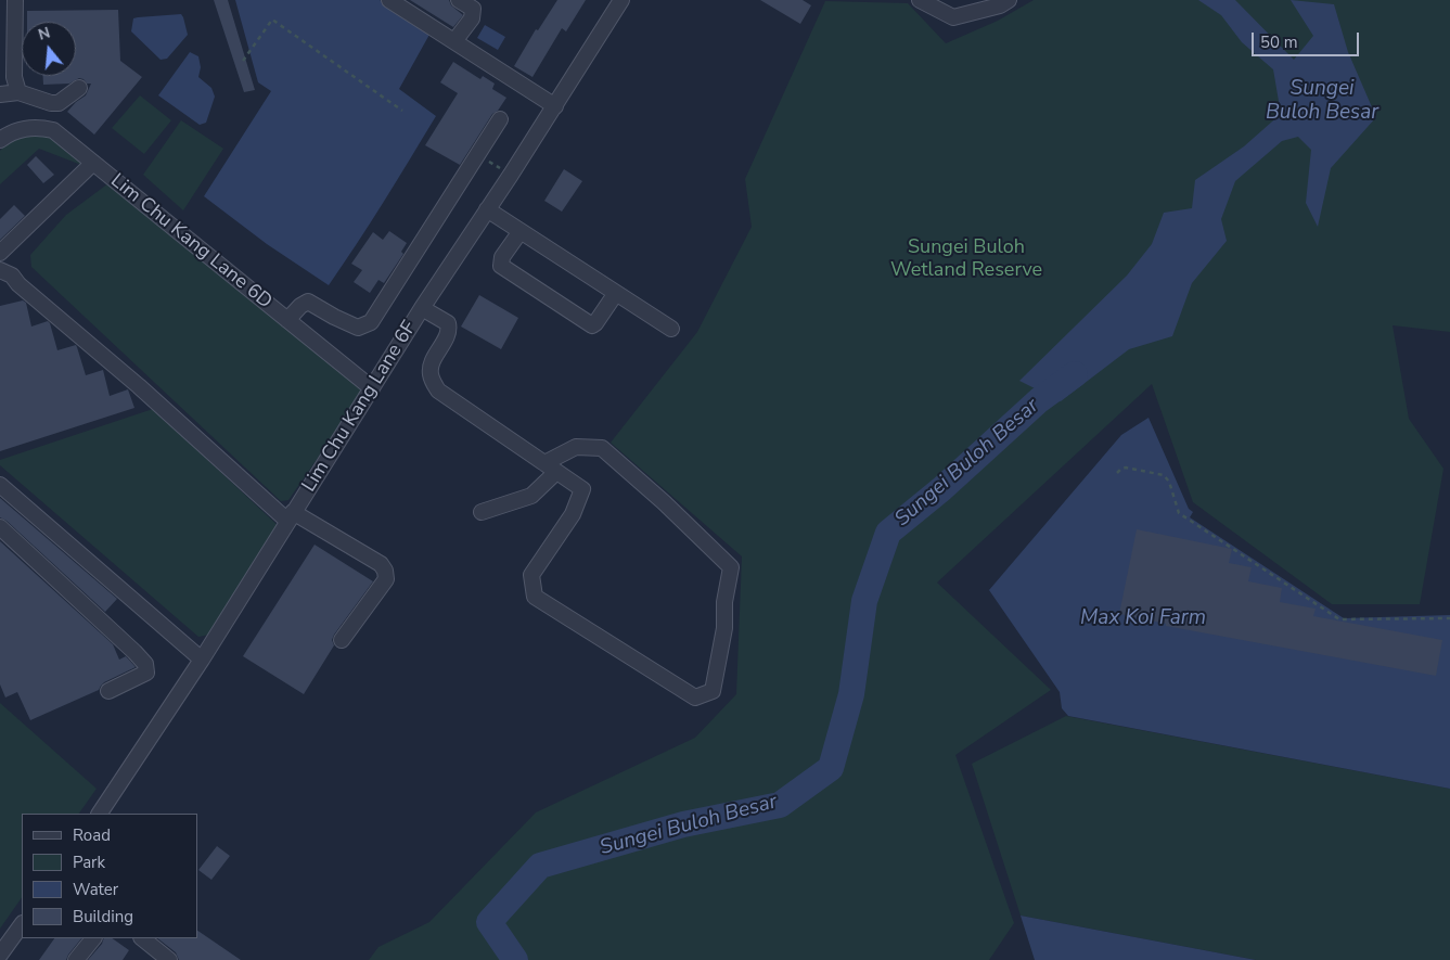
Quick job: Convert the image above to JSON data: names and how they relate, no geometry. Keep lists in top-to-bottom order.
{
  "streets": {
    "street": ["Lim Chu Kang Lane 6D", "Lim Chu Kang Lane 6F"]
  },
  "crossings": [
    ["Lim Chu Kang Lane 6D", "Lim Chu Kang Lane 6F"]
  ],
  "water": ["Sungei Buloh Besar", "Max Koi Farm"],
  "parks": ["Sungei Buloh Wetland Reserve"],
  "legend": [
    "Road",
    "Park",
    "Water",
    "Building"
  ],
  "scale_bar": "50 m",
  "north": "top"
}
